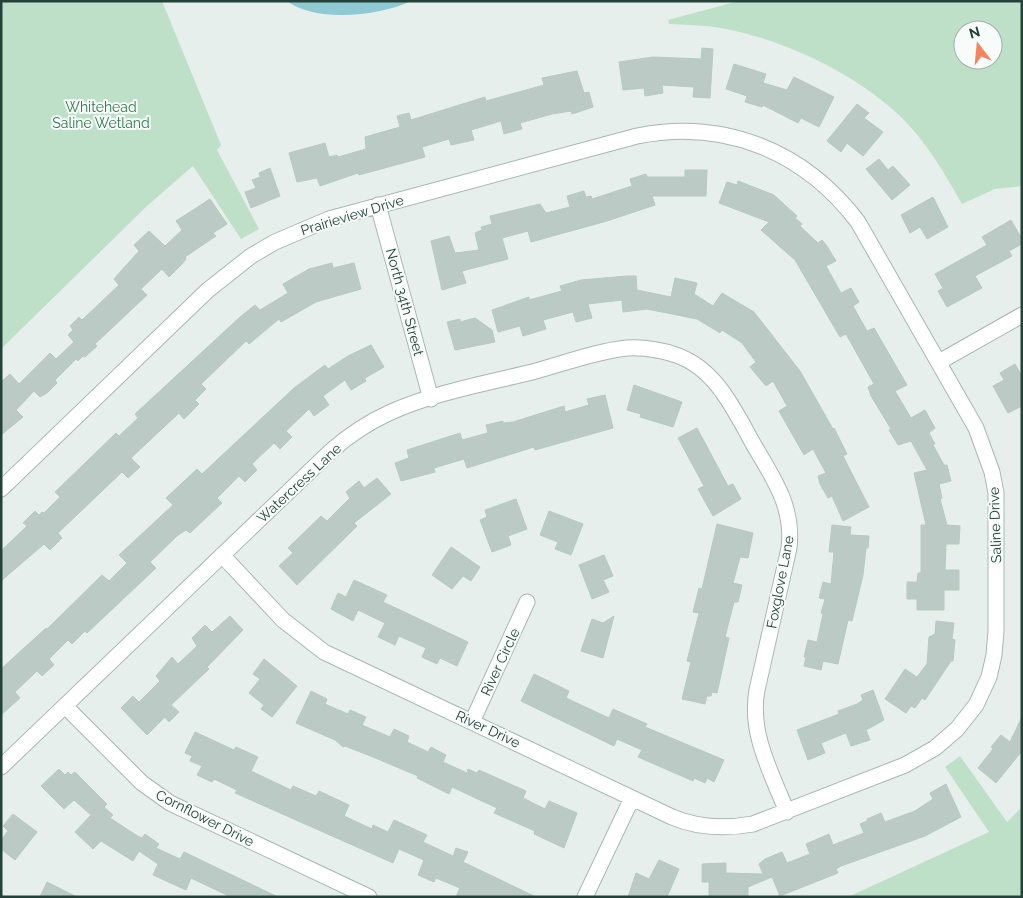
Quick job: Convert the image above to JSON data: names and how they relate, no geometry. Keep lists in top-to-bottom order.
{
  "streets": {
    "street": [
      "Prairieview Drive",
      "North 34th Street",
      "Watercress Lane",
      "Saline Drive",
      "Foxglove Lane",
      "River Circle",
      "River Drive",
      "Cornflower Drive"
    ]
  },
  "crossings": [
    ["Prairieview Drive", "North 34th Street"],
    ["Prairieview Drive", "Saline Drive"],
    ["North 34th Street", "Watercress Lane"],
    ["Watercress Lane", "Foxglove Lane"],
    ["Watercress Lane", "River Drive"],
    ["Watercress Lane", "Cornflower Drive"],
    ["Saline Drive", "Foxglove Lane"],
    ["Saline Drive", "River Drive"],
    ["Foxglove Lane", "River Drive"],
    ["River Circle", "River Drive"]
  ],
  "parks": ["Whitehead Saline Wetland"],
  "north": "top"
}
